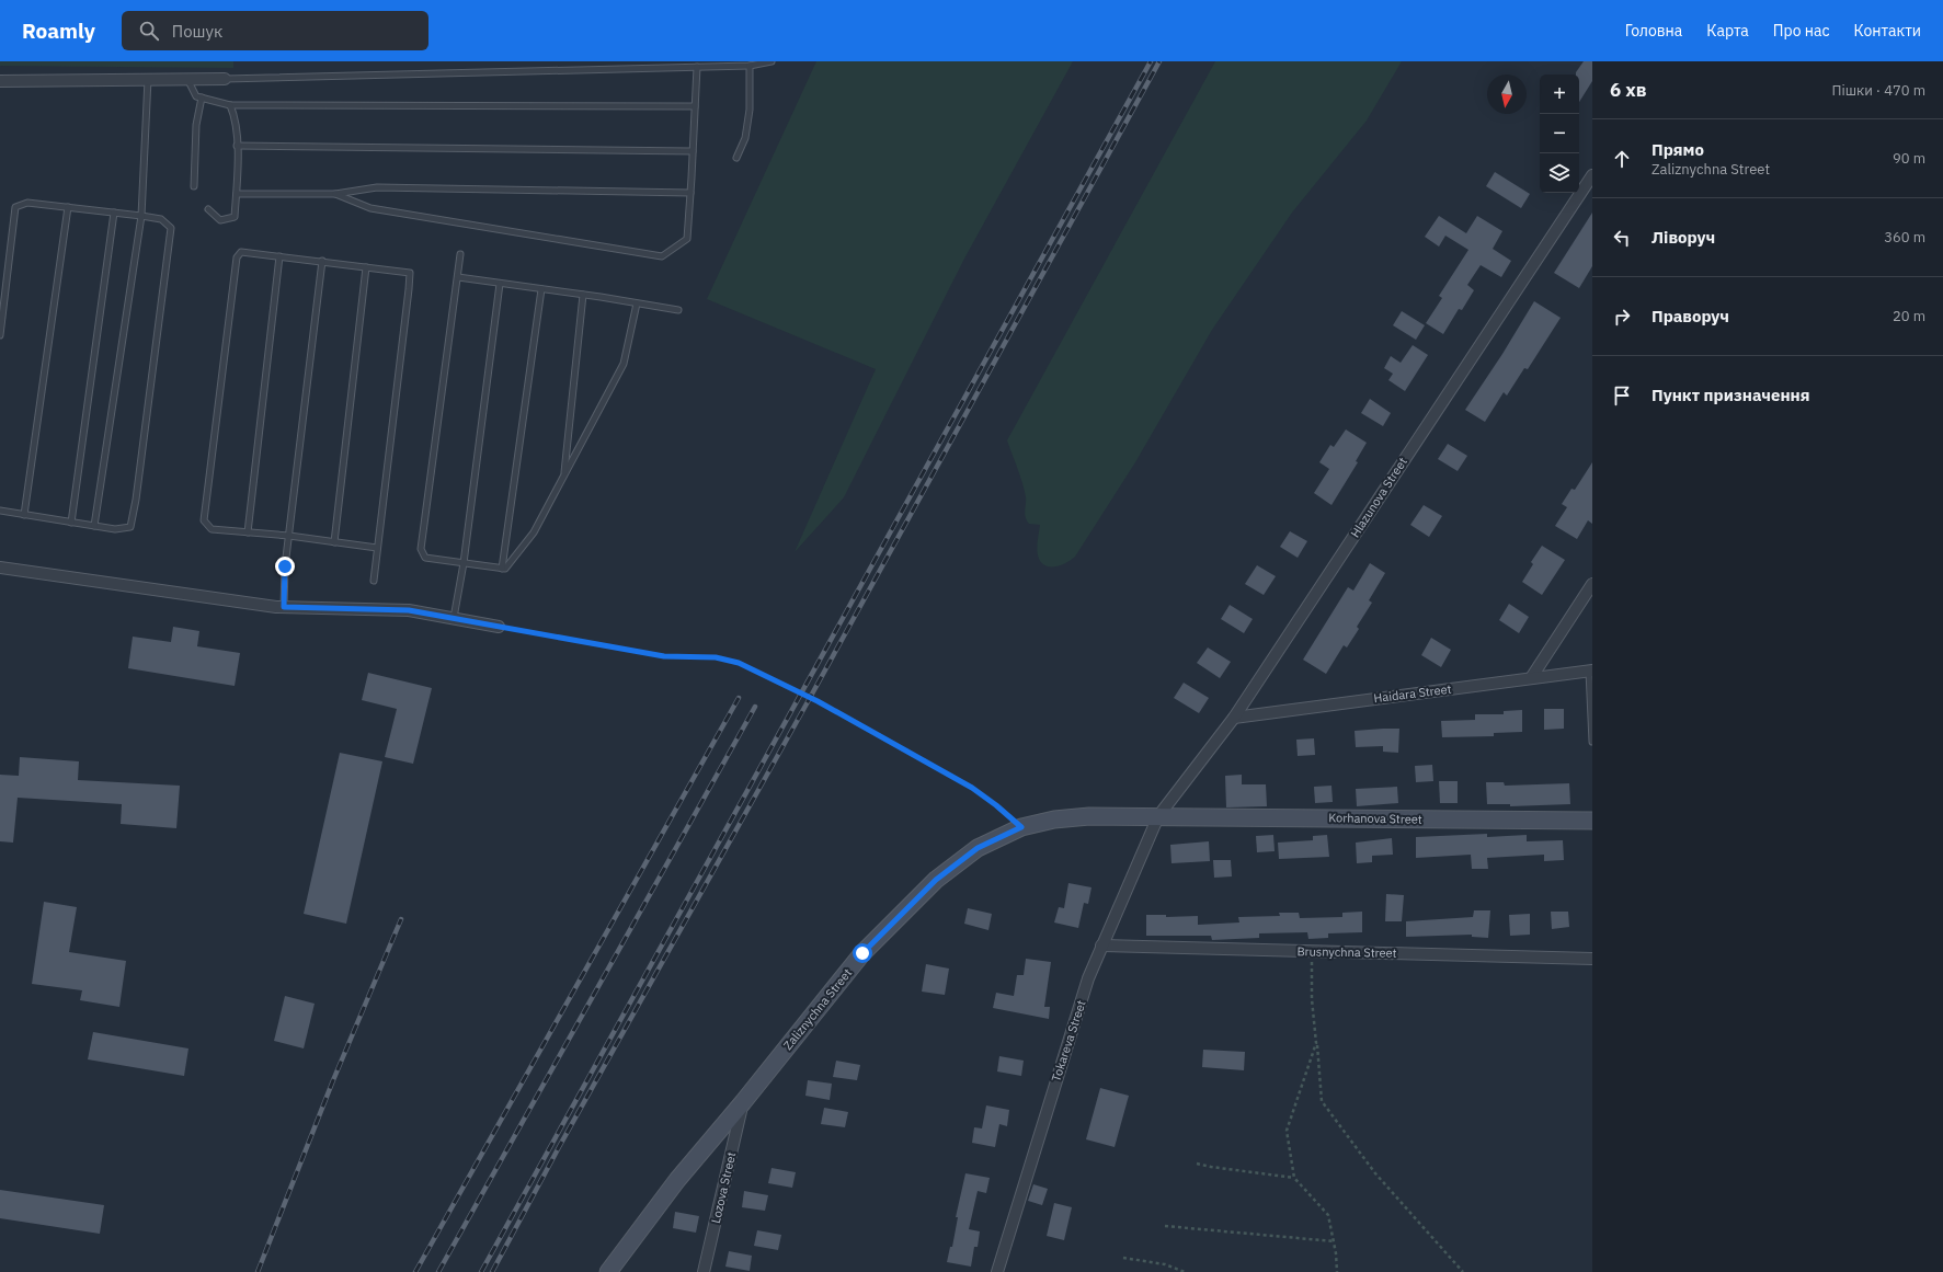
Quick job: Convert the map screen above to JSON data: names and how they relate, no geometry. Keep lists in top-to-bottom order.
{
  "streets": {
    "main road": ["Korhanova Street", "Zaliznychna Street"],
    "street": [
      "Hlazunova Street",
      "Haidara Street",
      "Brusnychna Street",
      "Tokareva Street",
      "Lozova Street"
    ]
  },
  "crossings": [
    ["Hlazunova Street", "Haidara Street"],
    ["Hlazunova Street", "Korhanova Street"],
    ["Hlazunova Street", "Zaliznychna Street"],
    ["Hlazunova Street", "Tokareva Street"],
    ["Korhanova Street", "Zaliznychna Street"],
    ["Korhanova Street", "Tokareva Street"],
    ["Brusnychna Street", "Tokareva Street"],
    ["Zaliznychna Street", "Tokareva Street"],
    ["Zaliznychna Street", "Lozova Street"]
  ],
  "north": "bottom",
  "page": {
    "header": "Roamly",
    "search": "Пошук",
    "nav": [
      "Головна",
      "Карта",
      "Про нас",
      "Контакти"
    ],
    "heading": ["6 хв", "Пішки · 470 m"],
    "map_buttons": ["+", "−"],
    "list": [
      ["Прямо", "Zaliznychna Street", "90 m"],
      ["Ліворуч", "360 m"],
      ["Праворуч", "20 m"],
      "Пункт призначення"
    ]
  }
}
